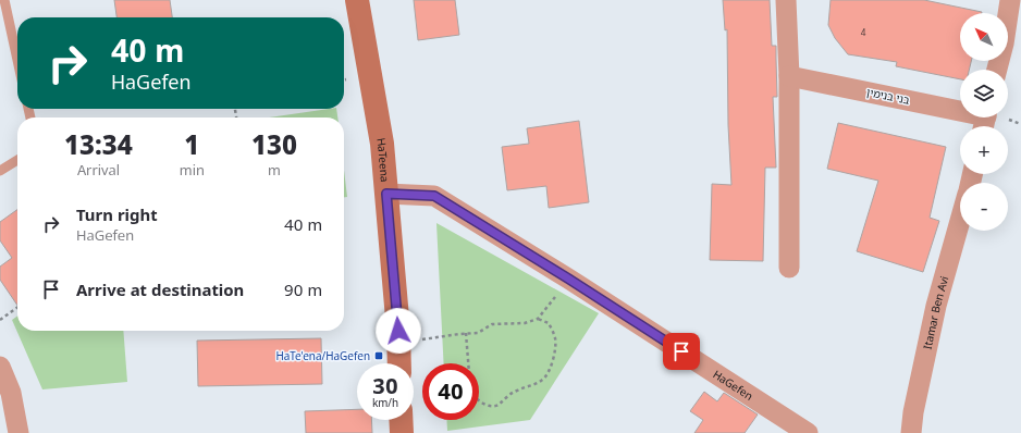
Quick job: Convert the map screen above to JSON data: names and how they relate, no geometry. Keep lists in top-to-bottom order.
{
  "streets": {
    "street": [
      "בני בנימין",
      "HaTeena",
      "Itamar Ben Avi",
      "HaGefen"
    ]
  },
  "crossings": [
    ["HaTeena", "HaGefen"]
  ],
  "places": {
    "transit": ["HaTe'ena/HaGefen"]
  },
  "house_numbers": ["4"],
  "north": "top left",
  "page": {
    "map_buttons": ["+", "−"],
    "turn": ["40 m", "HaGefen"],
    "eta": [
      "13:34",
      "Arrival",
      "1",
      "min",
      "130",
      "m"
    ],
    "list": [
      {
        "name": "Turn right",
        "note": "HaGefen",
        "value": "40 m"
      },
      {
        "name": "Arrive at destination",
        "value": "90 m"
      }
    ],
    "speed": "30 km/h",
    "limit": "40"
  }
}
